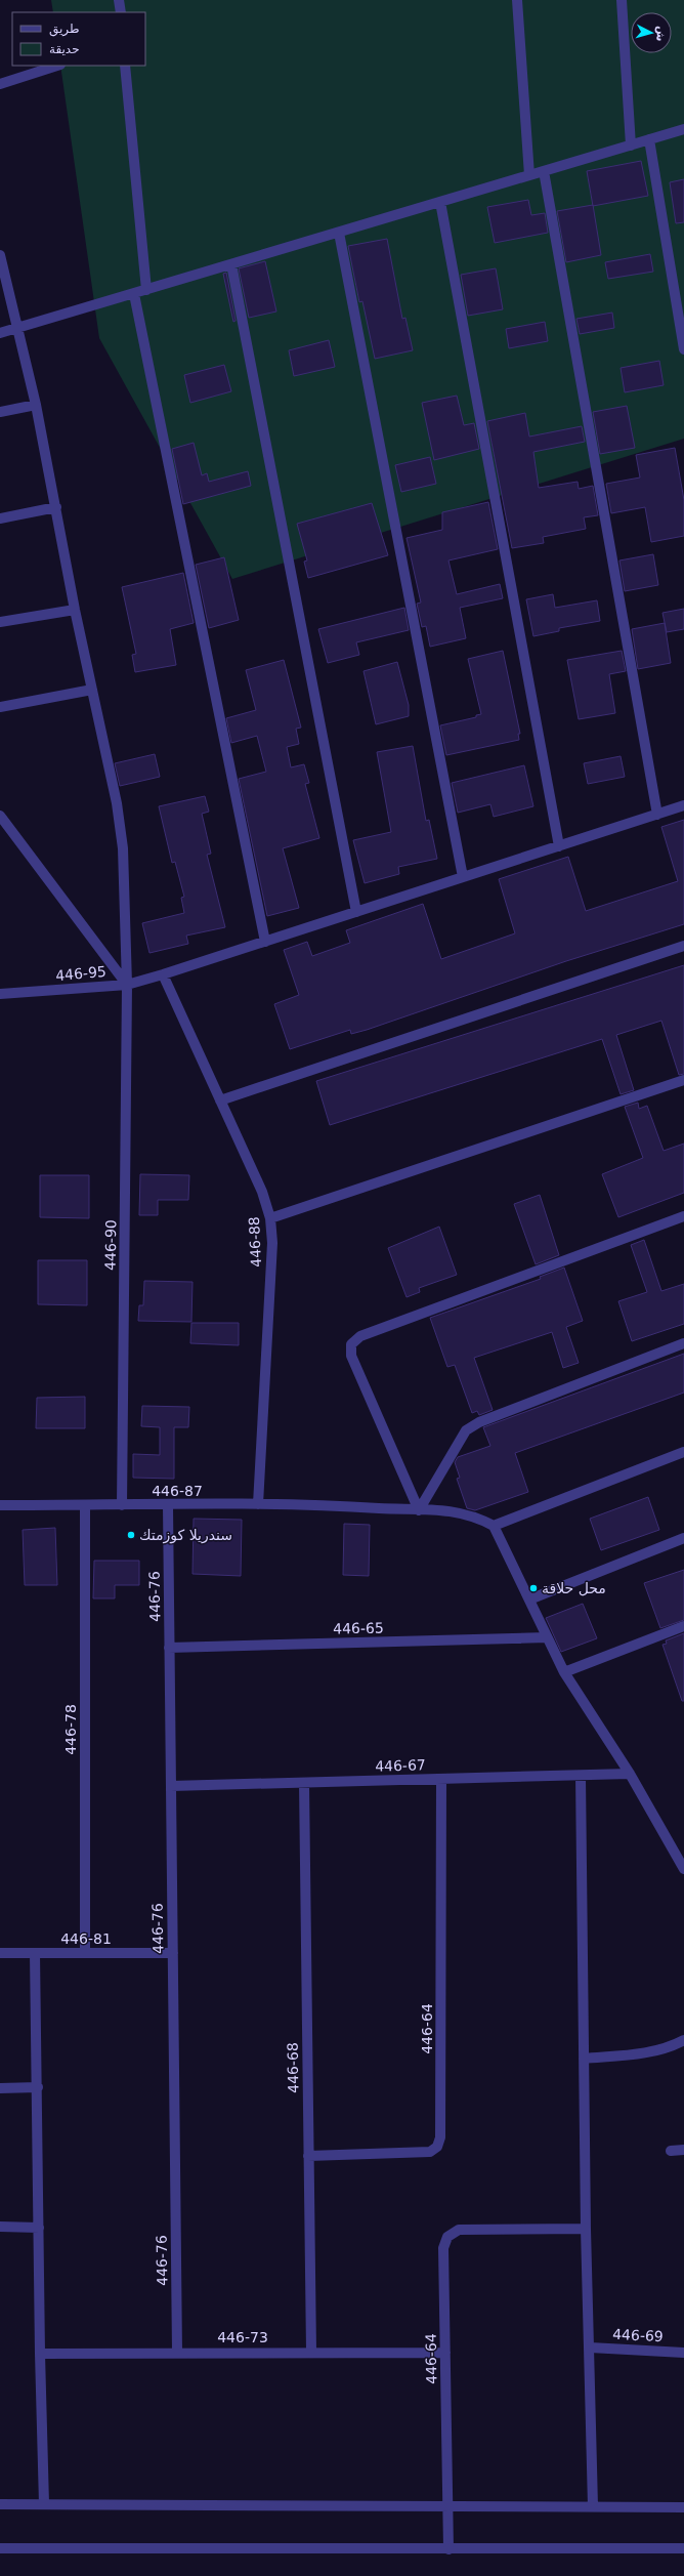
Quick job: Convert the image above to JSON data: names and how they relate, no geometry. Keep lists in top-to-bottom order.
{
  "streets": {
    "street": [
      "446-95",
      "446-88",
      "446-90",
      "446-87",
      "446-76",
      "446-65",
      "446-78",
      "446-67",
      "446-81",
      "446-64",
      "446-68",
      "446-69",
      "446-73"
    ]
  },
  "crossings": [
    ["446-95", "446-88"],
    ["446-95", "446-90"],
    ["446-88", "446-87"],
    ["446-90", "446-87"],
    ["446-87", "446-76"],
    ["446-87", "446-78"],
    ["446-76", "446-65"],
    ["446-76", "446-67"],
    ["446-76", "446-81"],
    ["446-76", "446-73"],
    ["446-78", "446-81"],
    ["446-67", "446-64"],
    ["446-67", "446-68"],
    ["446-64", "446-68"],
    ["446-64", "446-73"],
    ["446-68", "446-73"]
  ],
  "places": ["سندريلا كوزمتك", "محل حلاقة"],
  "legend": ["طريق", "حديقة"],
  "north": "right"
}
